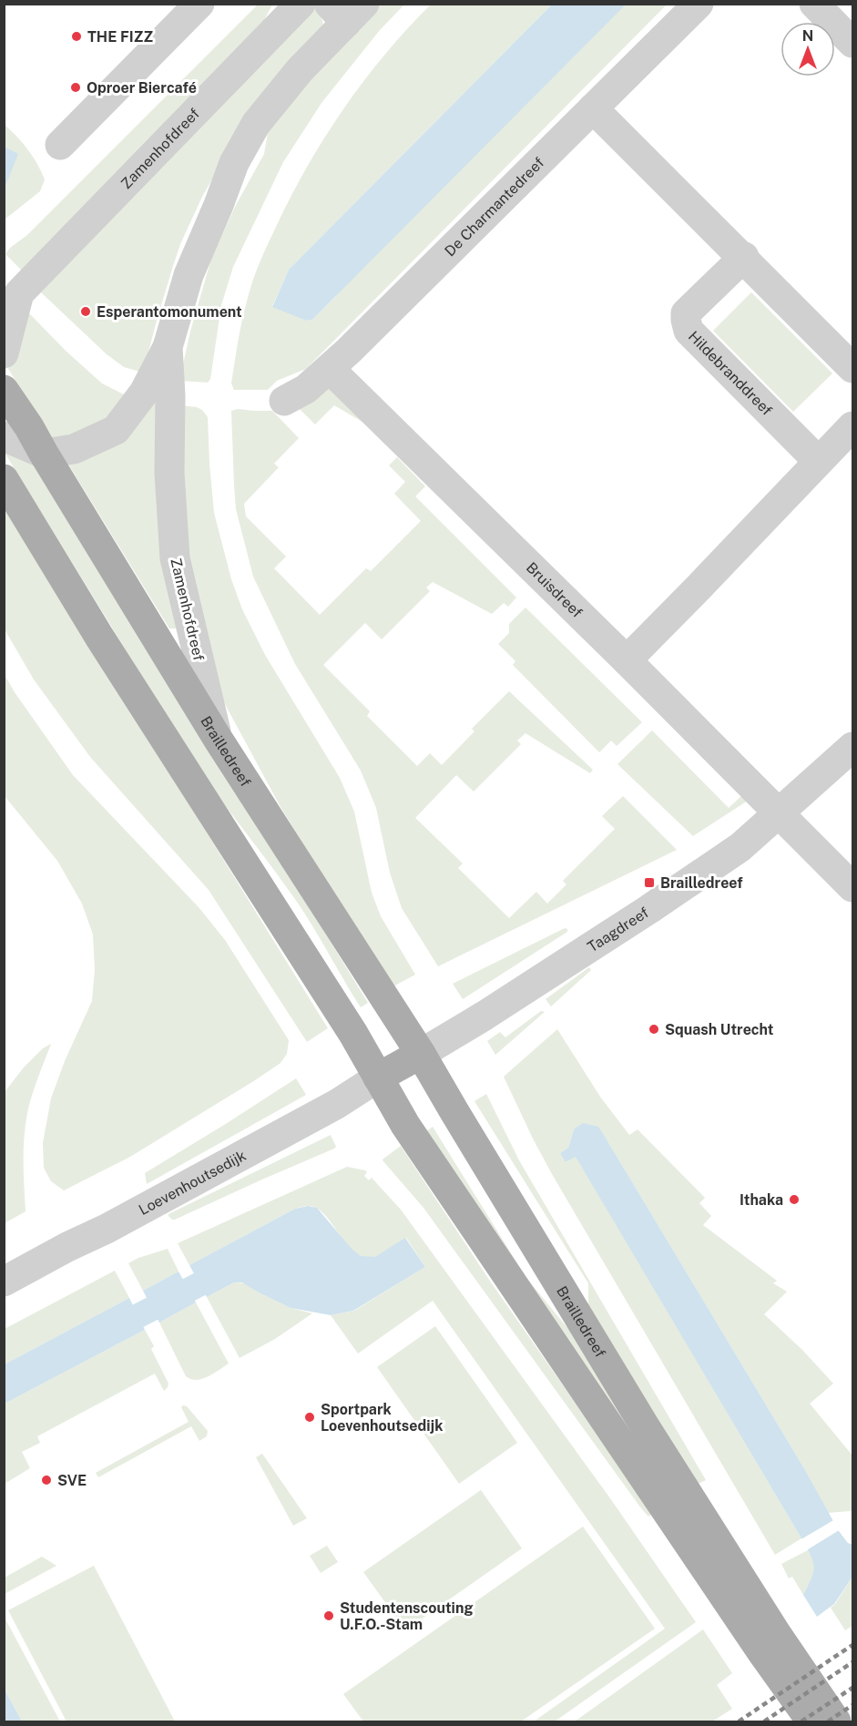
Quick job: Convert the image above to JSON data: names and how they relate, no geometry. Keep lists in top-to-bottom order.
{
  "streets": {
    "main road": ["Brailledreef"],
    "street": [
      "Zamenhofdreef",
      "De Charmantedreef",
      "Hildebranddreef",
      "Bruisdreef",
      "Taagdreef",
      "Loevenhoutsedijk"
    ]
  },
  "crossings": [
    ["Zamenhofdreef", "Brailledreef"],
    ["De Charmantedreef", "Bruisdreef"],
    ["Bruisdreef", "Taagdreef"],
    ["Brailledreef", "Taagdreef"]
  ],
  "places": {
    "other": [
      "THE FIZZ",
      "Oproer Biercafé",
      "Esperantomonument",
      "Squash Utrecht",
      "Ithaka",
      "Sportpark Loevenhoutsedijk",
      "SVE",
      "Studentenscouting U.F.O.-Stam"
    ],
    "transit": ["Brailledreef"]
  },
  "north": "top"
}
